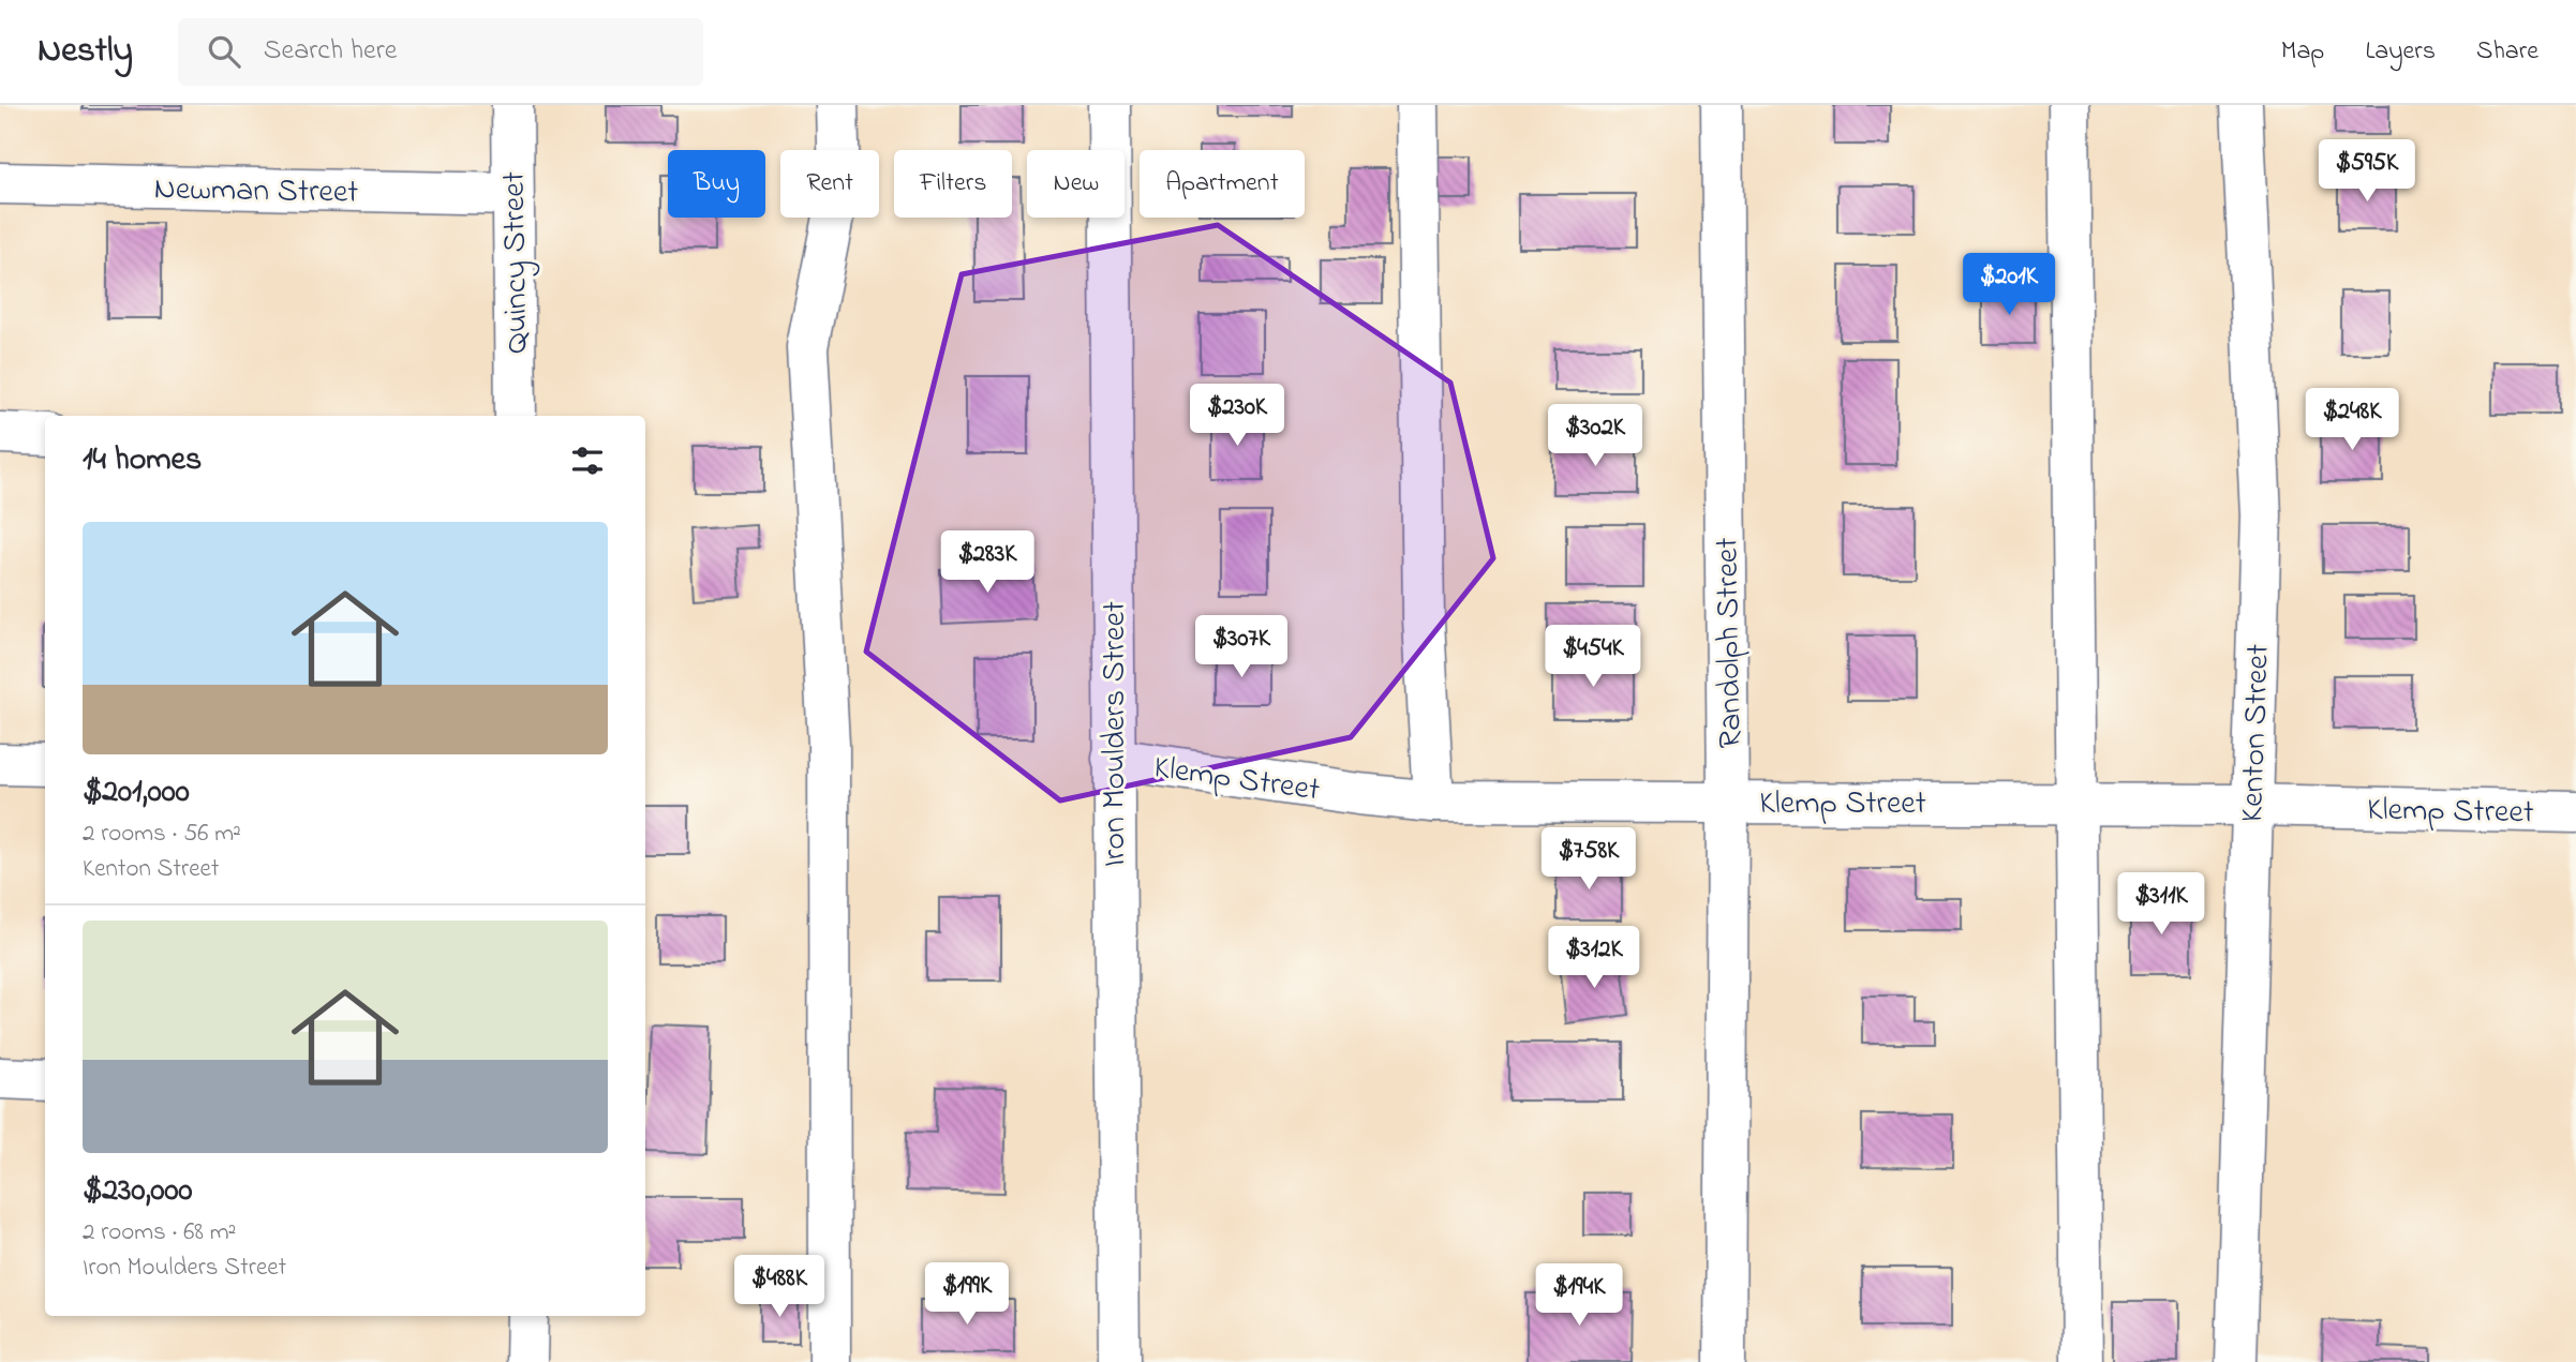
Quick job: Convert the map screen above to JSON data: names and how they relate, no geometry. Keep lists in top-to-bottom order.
{
  "streets": {
    "street": [
      "Newman Street",
      "Quincy Street",
      "Randolph Street",
      "Kenton Street",
      "Iron Moulders Street",
      "Klemp Street"
    ]
  },
  "crossings": [
    ["Newman Street", "Quincy Street"],
    ["Randolph Street", "Klemp Street"],
    ["Kenton Street", "Klemp Street"],
    ["Iron Moulders Street", "Klemp Street"]
  ],
  "page": {
    "header": "Nestly",
    "search": "Search here",
    "nav": ["Map", "Layers", "Share"],
    "price": [
      "$595K",
      "$201K",
      "$230K",
      "$248K",
      "$302K",
      "$283K",
      "$307K",
      "$454K",
      "$758K",
      "$311K",
      "$312K",
      "$488K",
      "$199K",
      "$194K"
    ],
    "chip": [
      "Buy",
      "Rent",
      "Filters",
      "New",
      "Apartment"
    ],
    "heading": "14 homes",
    "list": [
      {
        "name": "$201,000",
        "note": "2 rooms · 56 m² · Kenton Street"
      },
      {
        "name": "$230,000",
        "note": "2 rooms · 68 m² · Iron Moulders Street"
      }
    ]
  }
}
